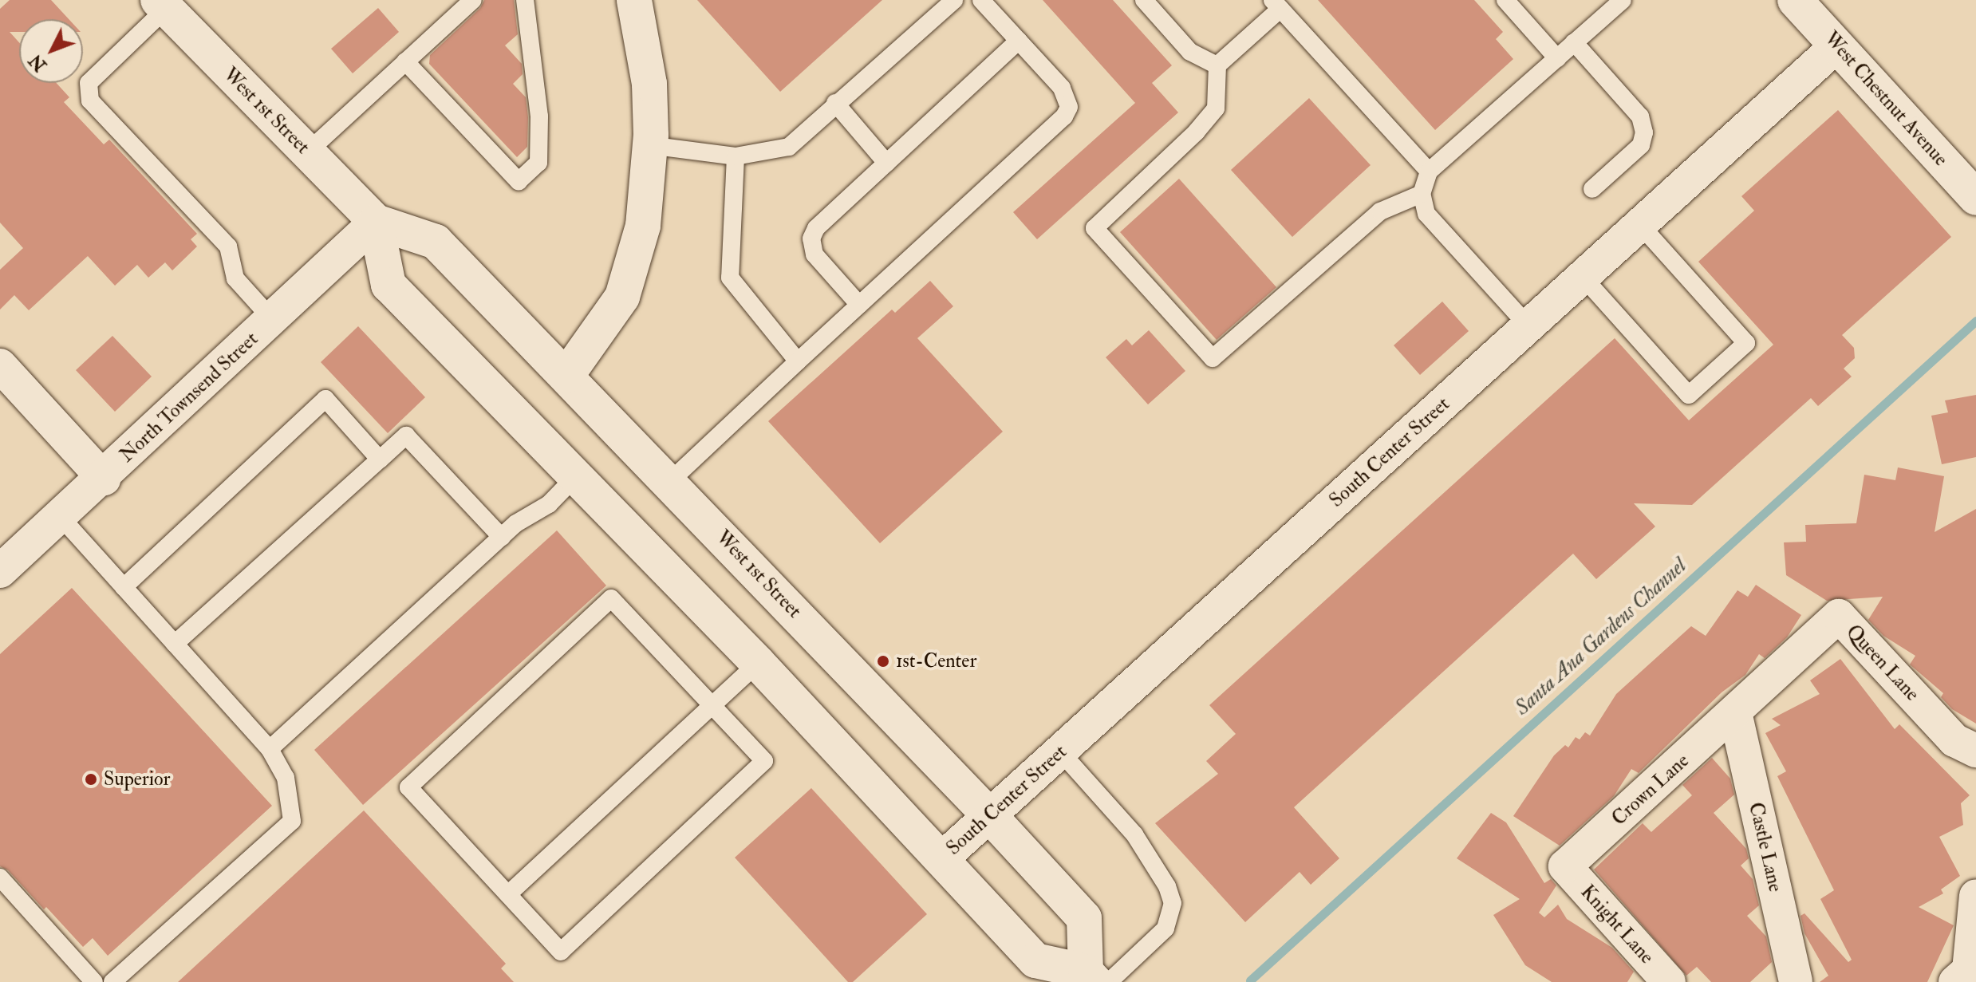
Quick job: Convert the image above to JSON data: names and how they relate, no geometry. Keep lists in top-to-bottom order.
{
  "streets": {
    "main road": ["West Chestnut Avenue", "West 1st Street"],
    "street": [
      "North Townsend Street",
      "South Center Street",
      "Queen Lane",
      "Crown Lane",
      "Castle Lane",
      "Knight Lane"
    ]
  },
  "crossings": [
    ["West Chestnut Avenue", "South Center Street"],
    ["West 1st Street", "North Townsend Street"],
    ["West 1st Street", "South Center Street"],
    ["Queen Lane", "Crown Lane"],
    ["Queen Lane", "Castle Lane"],
    ["Crown Lane", "Castle Lane"],
    ["Crown Lane", "Knight Lane"]
  ],
  "water": ["Santa Ana Gardens Channel"],
  "places": ["1st-Center", "Superior"],
  "north": "bottom left"
}
